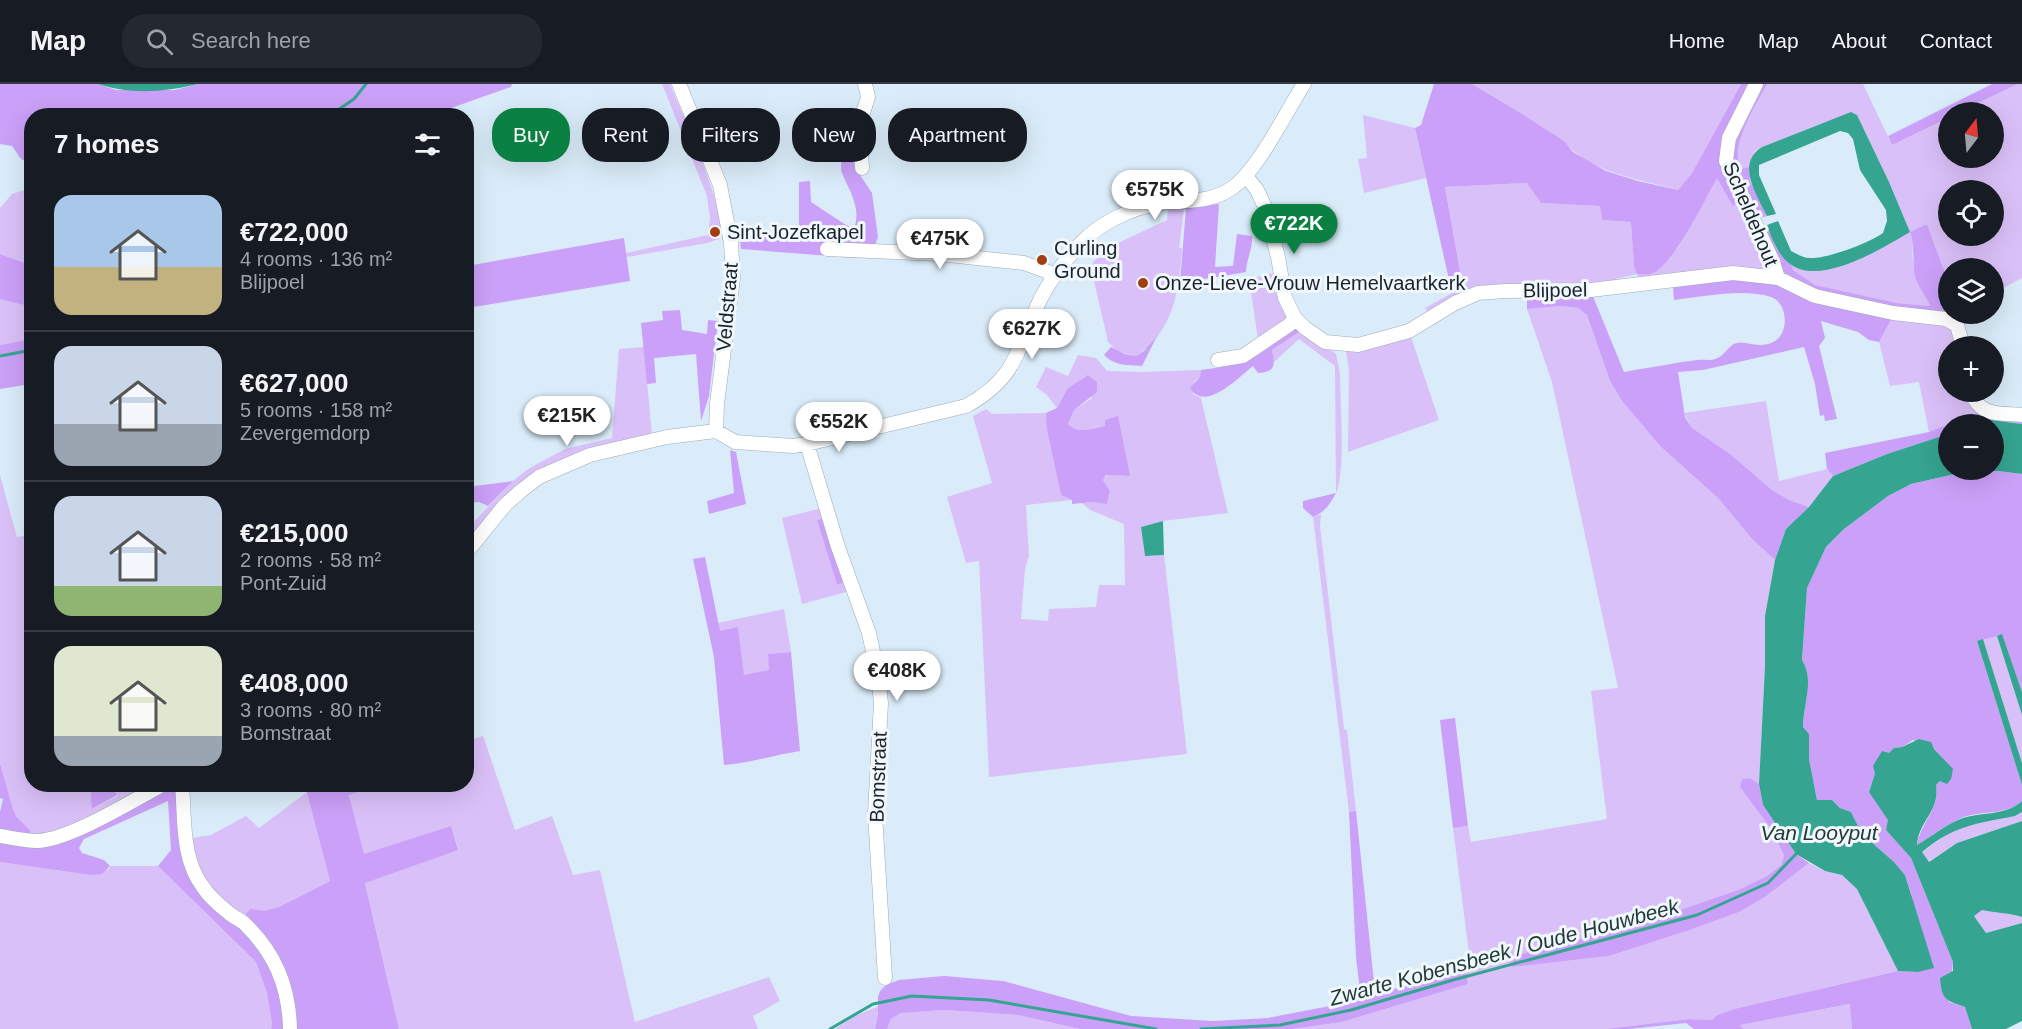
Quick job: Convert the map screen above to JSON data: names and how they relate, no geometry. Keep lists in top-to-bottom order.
{
  "streets": {
    "street": [
      "Scheldehout",
      "Blijpoel",
      "Veldstraat",
      "Bomstraat"
    ]
  },
  "crossings": [
    ["Scheldehout", "Blijpoel"]
  ],
  "water": ["Van Looyput", "Zwarte Kobensbeek / Oude Houwbeek"],
  "places": ["Sint-Jozefkapel", "Curling Ground", "Onze-Lieve-Vrouw Hemelvaartkerk"],
  "north": "top",
  "page": {
    "header": "Map",
    "search": "Search here",
    "nav": [
      "Home",
      "Map",
      "About",
      "Contact"
    ],
    "map_buttons": ["+", "−"],
    "chip": [
      "Buy",
      "Rent",
      "Filters",
      "New",
      "Apartment"
    ],
    "heading": "7 homes",
    "price": [
      "€575K",
      "€722K",
      "€475K",
      "€627K",
      "€215K",
      "€552K",
      "€408K"
    ],
    "list": [
      {
        "name": "€722,000",
        "note": "4 rooms · 136 m² · Blijpoel"
      },
      {
        "name": "€627,000",
        "note": "5 rooms · 158 m² · Zevergemdorp"
      },
      {
        "name": "€215,000",
        "note": "2 rooms · 58 m² · Pont-Zuid"
      },
      {
        "name": "€408,000",
        "note": "3 rooms · 80 m² · Bomstraat"
      }
    ]
  }
}
